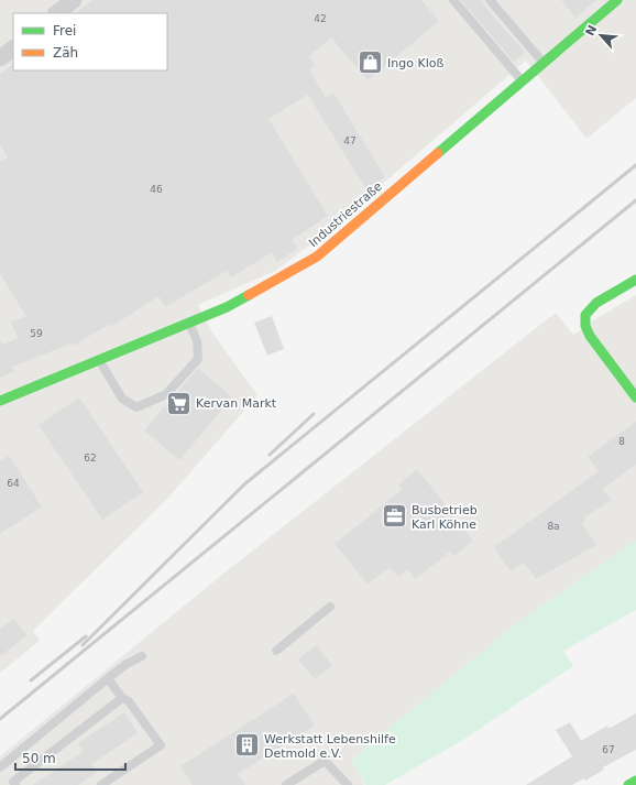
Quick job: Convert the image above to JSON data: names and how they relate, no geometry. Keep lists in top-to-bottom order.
{
  "streets": {
    "street": ["Industriestraße"]
  },
  "places": {
    "shop": ["Ingo Kloß"],
    "supermarket": ["Kervan Markt"],
    "office": ["Busbetrieb Karl Köhne"],
    "building": ["Werkstatt Lebenshilfe Detmold e.V."]
  },
  "house_numbers": [
    "42",
    "47",
    "46",
    "59",
    "8",
    "62",
    "64",
    "8a",
    "67"
  ],
  "legend": ["Frei", "Zäh"],
  "scale_bar": "50 m",
  "north": "top left"
}
